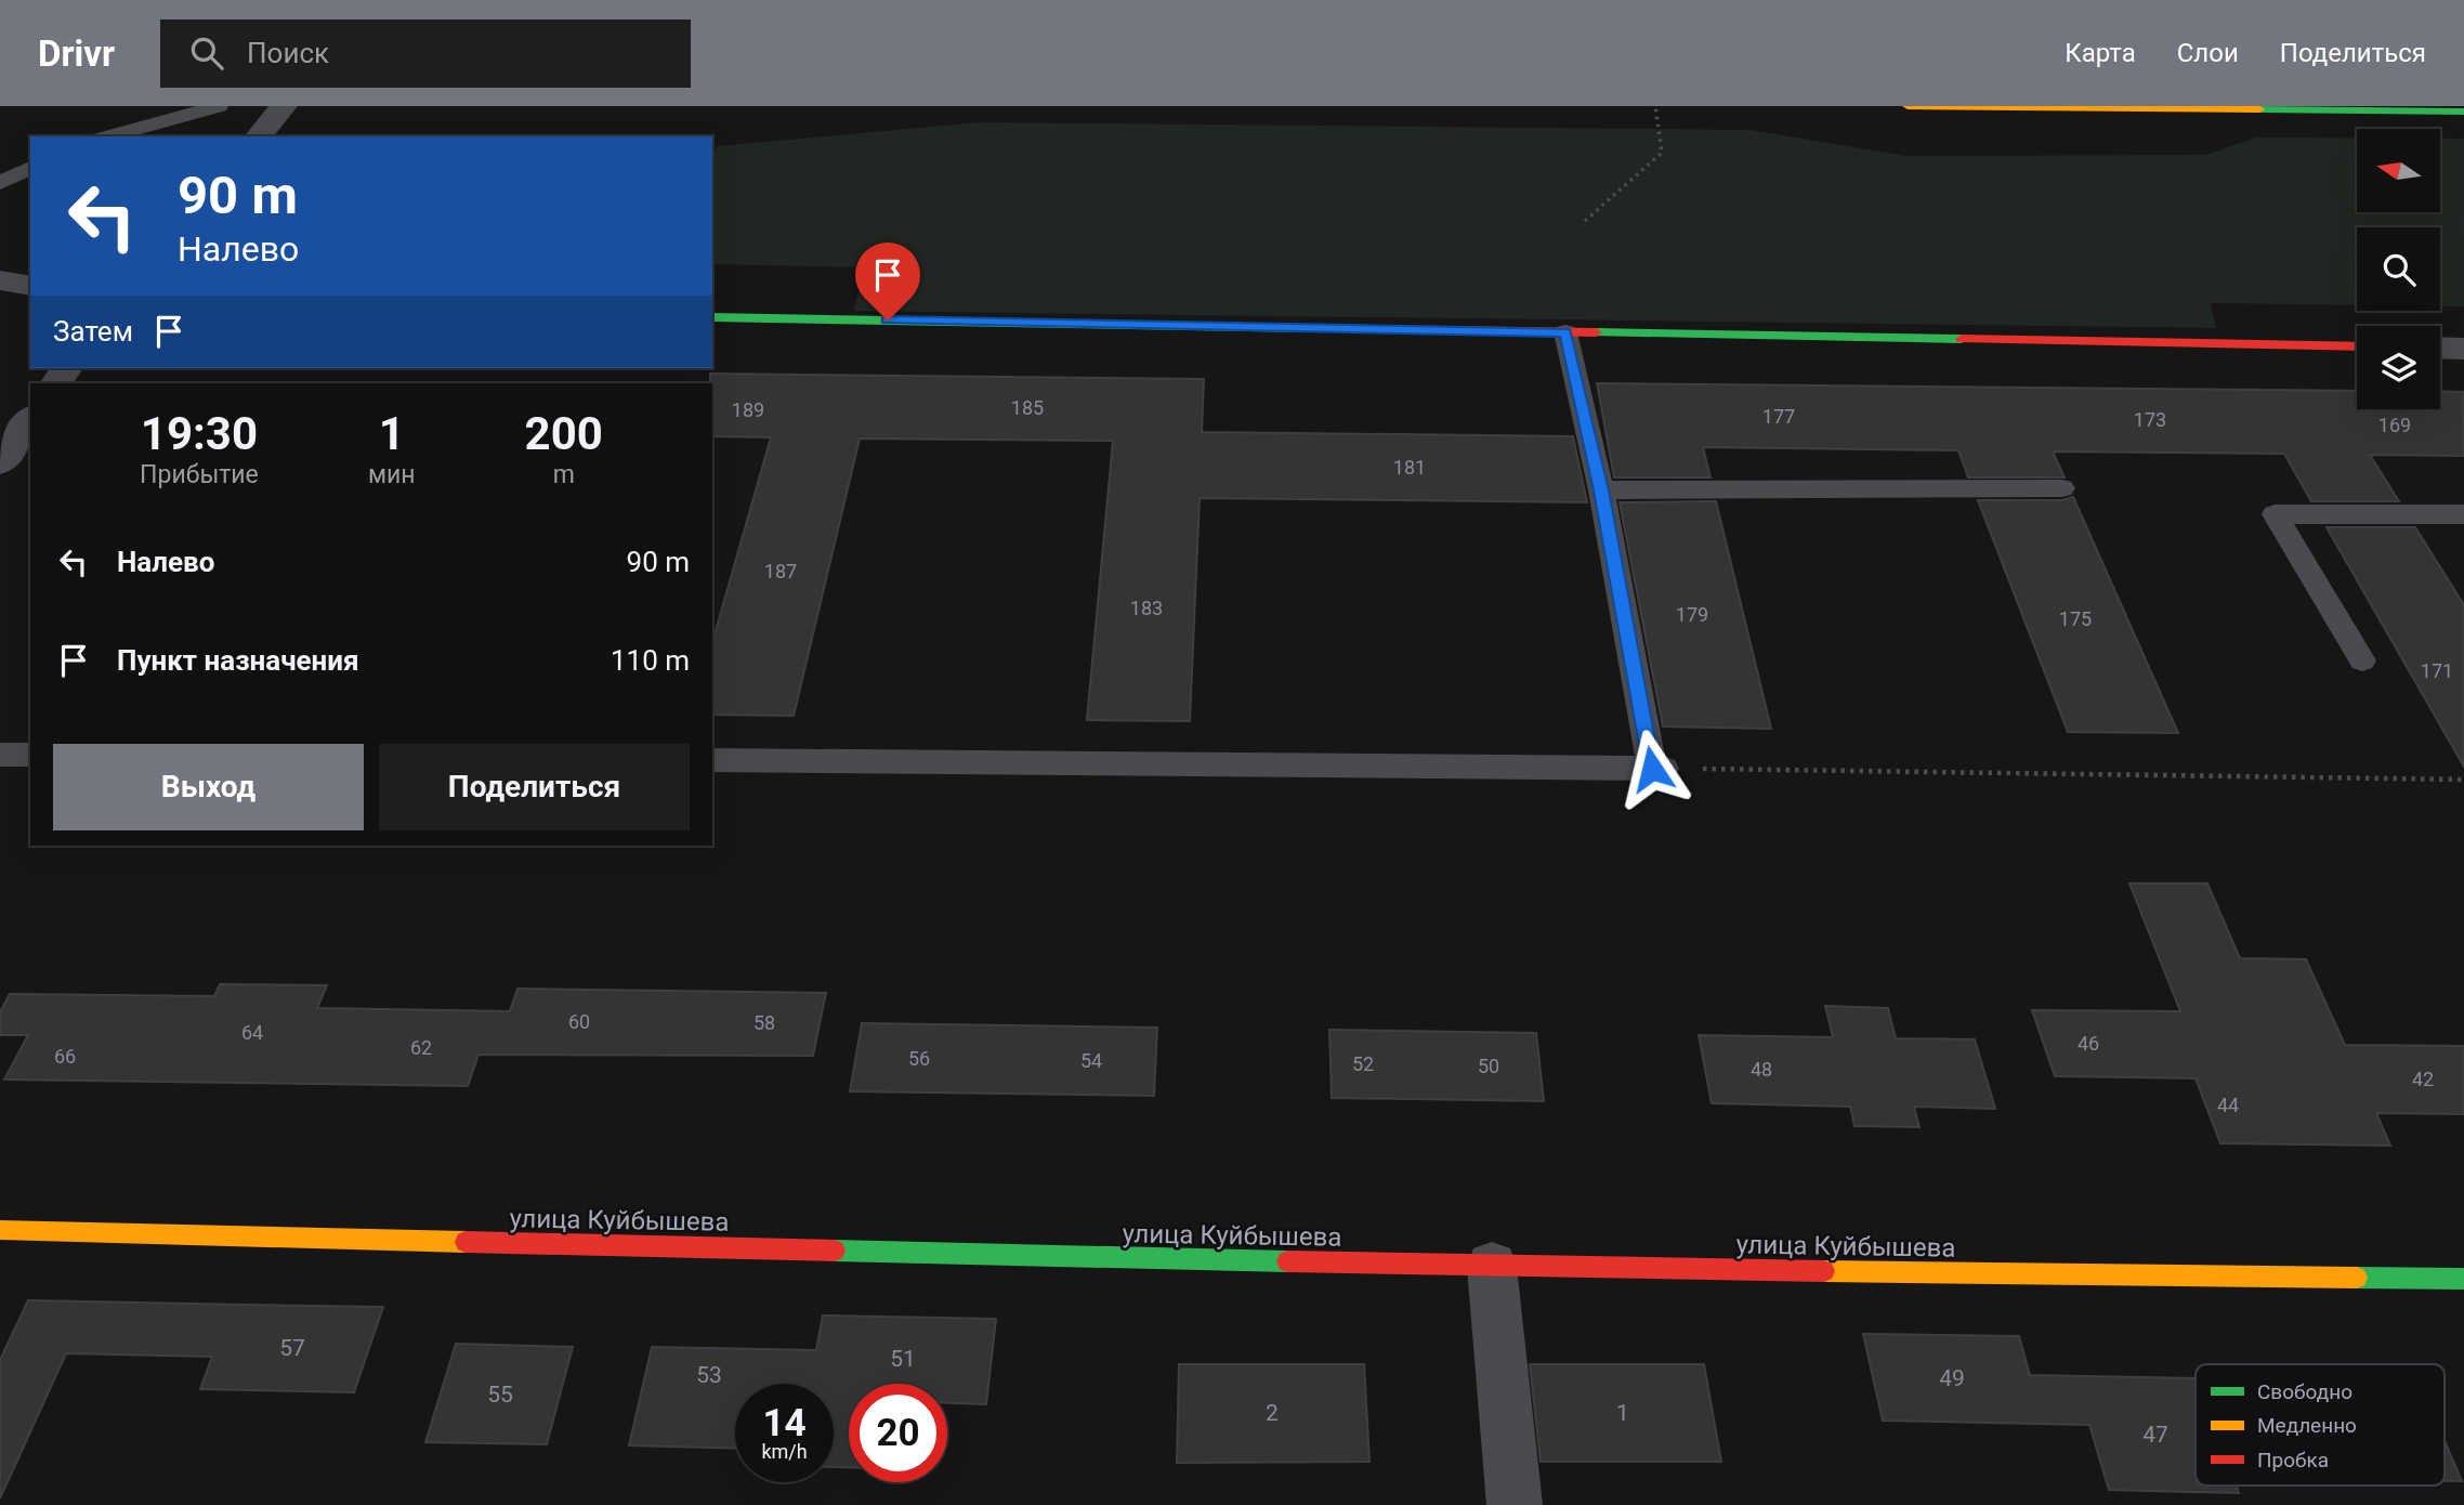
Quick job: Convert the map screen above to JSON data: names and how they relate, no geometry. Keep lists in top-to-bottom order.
{
  "streets": {
    "street": ["улица Куйбышева"]
  },
  "house_numbers": [
    "185",
    "189",
    "177",
    "173",
    "169",
    "181",
    "187",
    "183",
    "179",
    "175",
    "171",
    "60",
    "58",
    "64",
    "46",
    "62",
    "66",
    "56",
    "54",
    "52",
    "50",
    "48",
    "42",
    "44",
    "57",
    "51",
    "53",
    "49",
    "55",
    "2",
    "1",
    "47"
  ],
  "legend": ["Свободно", "Медленно", "Пробка"],
  "north": "left",
  "page": {
    "header": "Drivr",
    "search": "Поиск",
    "nav": ["Карта", "Слои", "Поделиться"],
    "turn": ["90 m", "Налево"],
    "then": "Затем",
    "eta": [
      "19:30",
      "Прибытие",
      "1",
      "мин",
      "200",
      "m"
    ],
    "list": [
      {
        "name": "Налево",
        "value": "90 m"
      },
      {
        "name": "Пункт назначения",
        "value": "110 m"
      }
    ],
    "buttons": ["Выход", "Поделиться"],
    "speed": "14 km/h",
    "limit": "20"
  }
}
